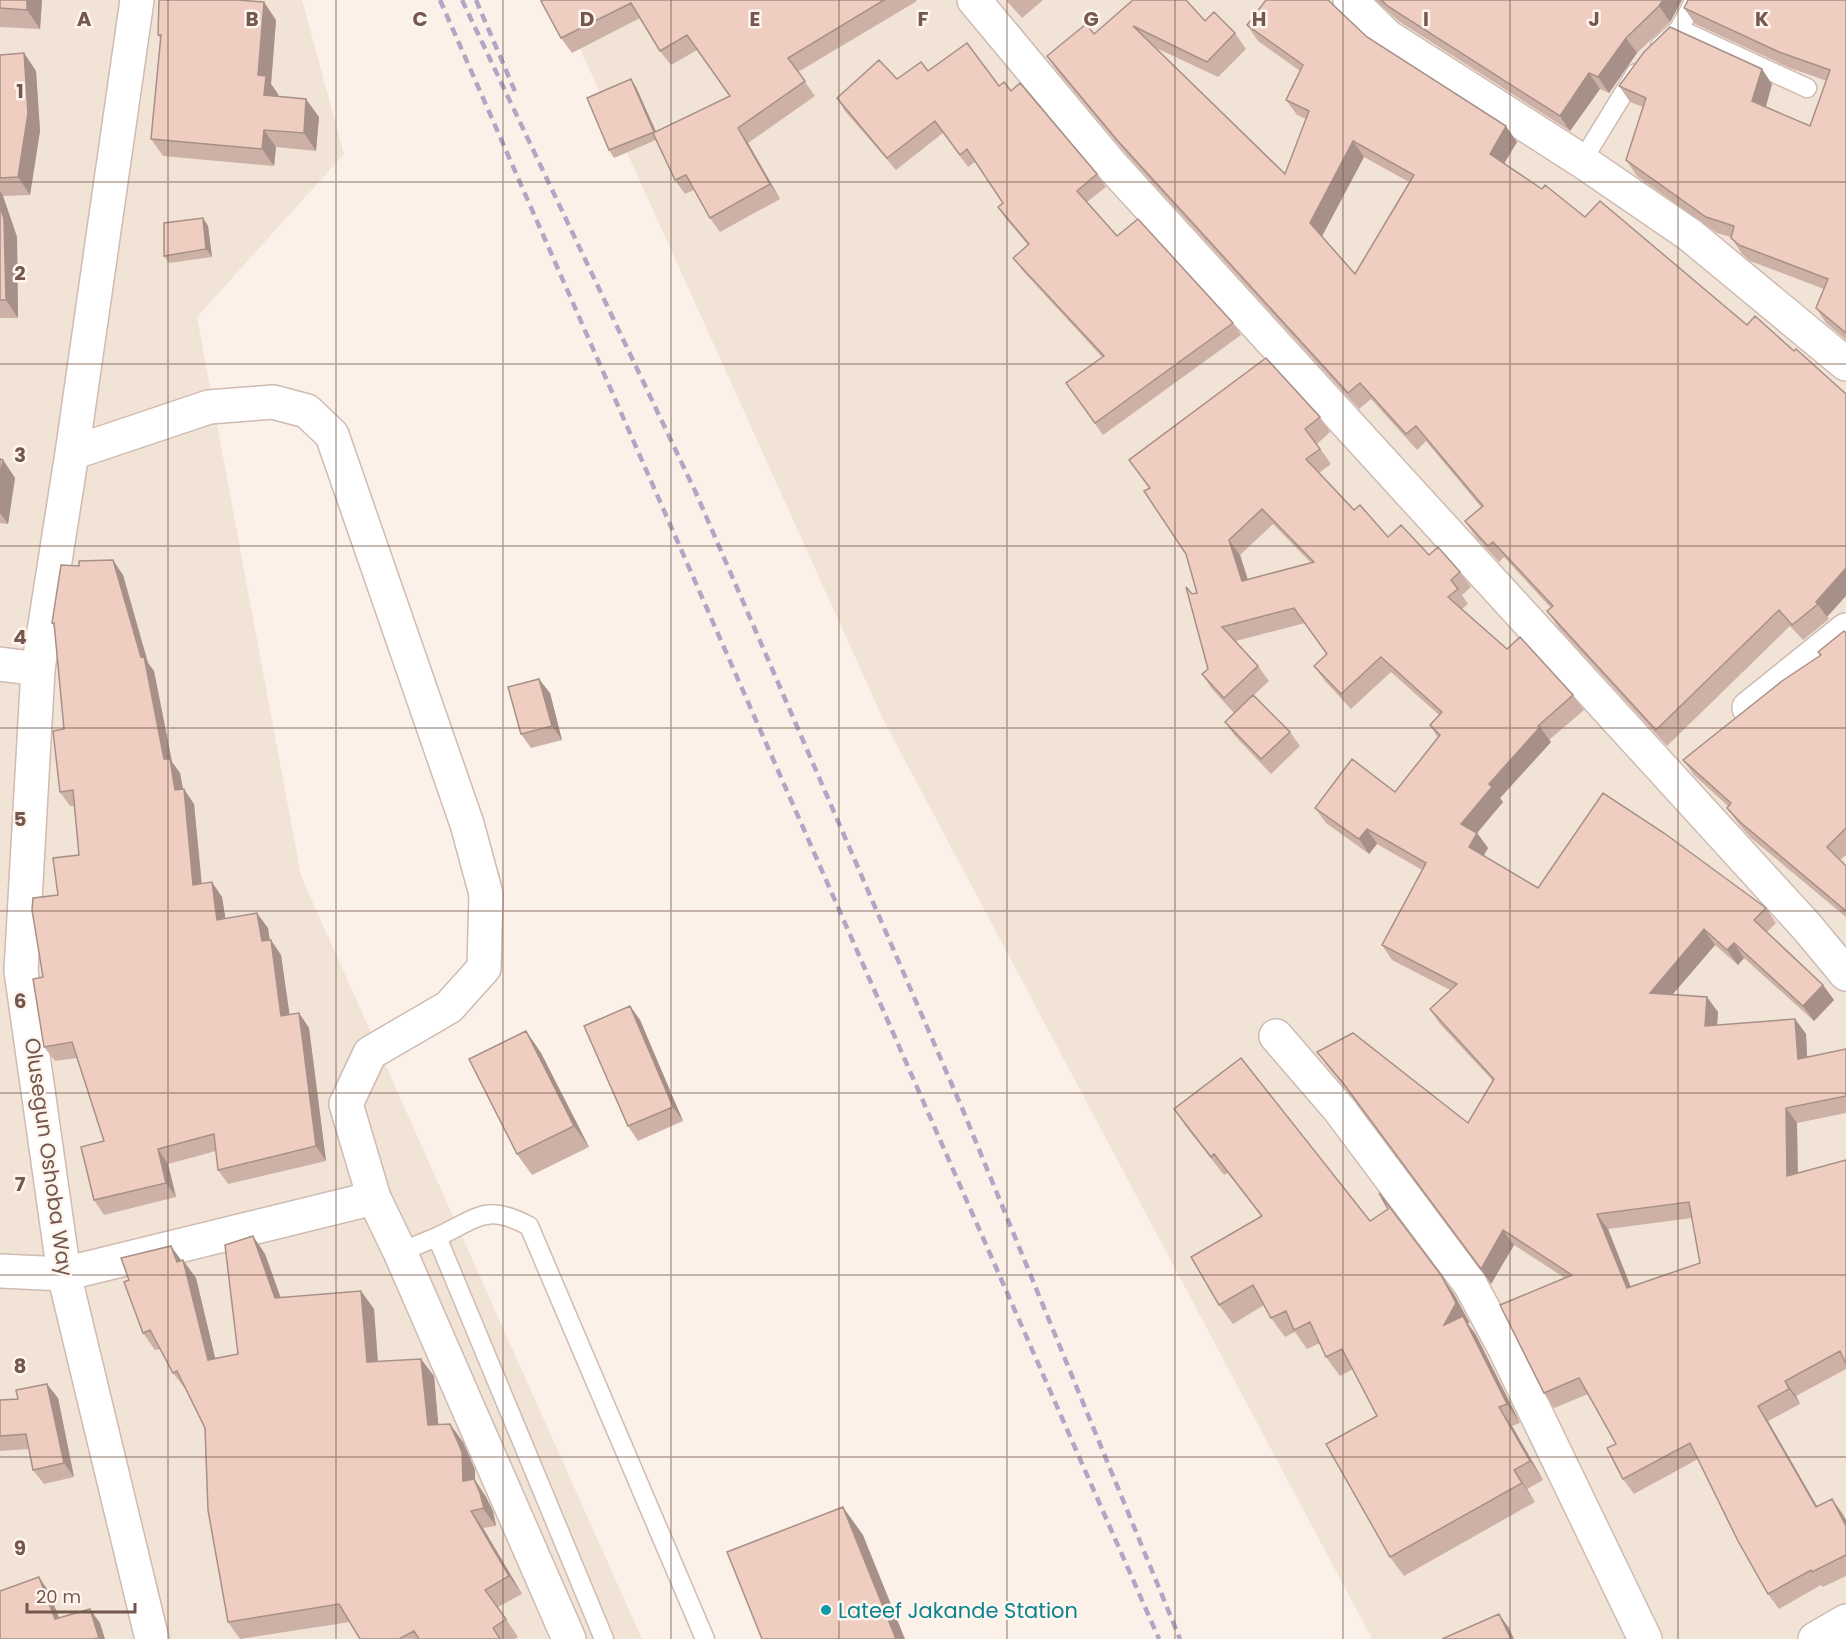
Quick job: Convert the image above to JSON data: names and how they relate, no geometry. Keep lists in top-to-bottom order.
{
  "streets": {
    "street": ["Olusegun Oshoba Way"]
  },
  "places": ["Lateef Jakande Station"],
  "scale_bar": "20 m",
  "grid": {
    "columns": [
      "A",
      "B",
      "C",
      "D",
      "E",
      "F",
      "G",
      "H",
      "I",
      "J",
      "K"
    ],
    "rows": [
      "1",
      "2",
      "3",
      "4",
      "5",
      "6",
      "7",
      "8",
      "9"
    ]
  }
}
